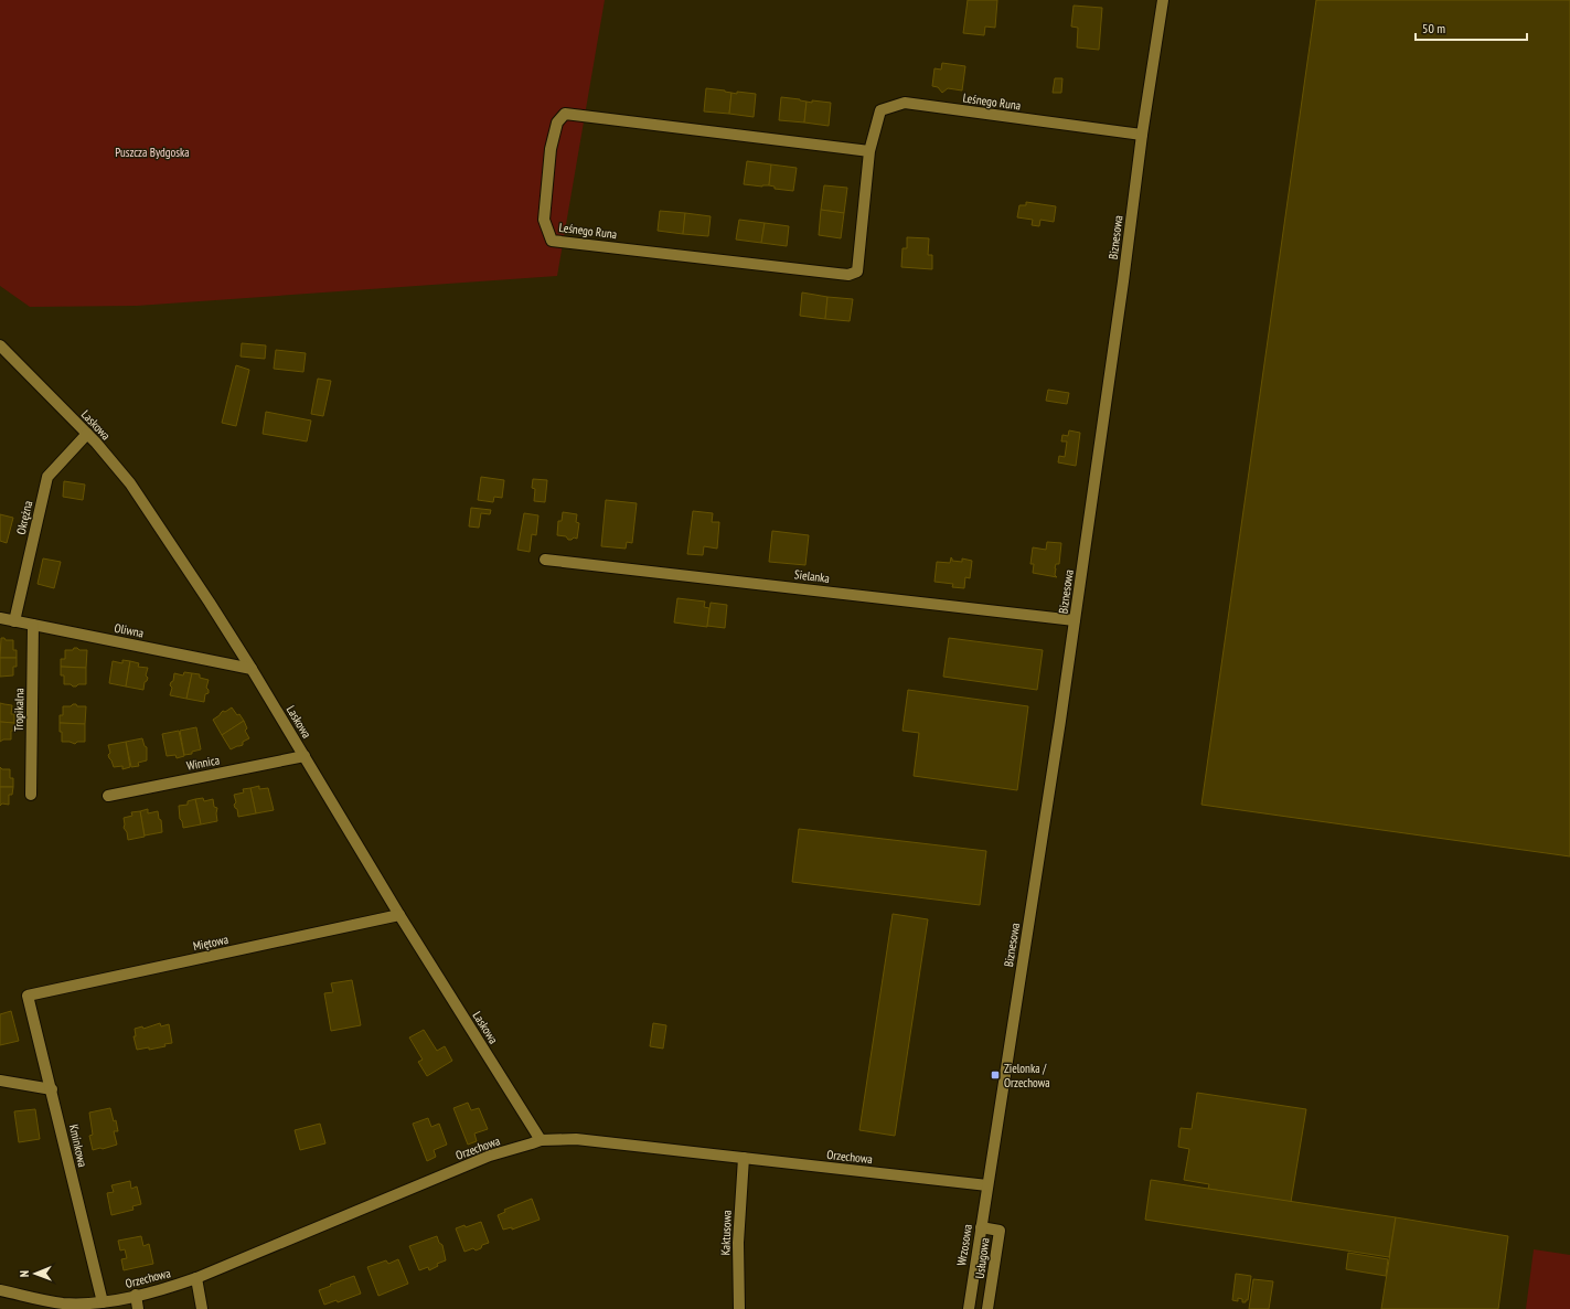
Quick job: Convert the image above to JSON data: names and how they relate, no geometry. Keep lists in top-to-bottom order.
{
  "streets": {
    "street": [
      "Leśnego Runa",
      "Biznesowa",
      "Laskowa",
      "Okrężna",
      "Sielanka",
      "Oliwna",
      "Tropikalna",
      "Winnica",
      "Miętowa",
      "Kminkowa",
      "Orzechowa",
      "Kaktusowa",
      "Wrzosowa",
      "Usługowa"
    ]
  },
  "crossings": [
    ["Leśnego Runa", "Biznesowa"],
    ["Biznesowa", "Sielanka"],
    ["Biznesowa", "Orzechowa"],
    ["Biznesowa", "Wrzosowa"],
    ["Laskowa", "Okrężna"],
    ["Laskowa", "Oliwna"],
    ["Laskowa", "Winnica"],
    ["Laskowa", "Miętowa"],
    ["Laskowa", "Orzechowa"],
    ["Okrężna", "Oliwna"],
    ["Oliwna", "Tropikalna"],
    ["Miętowa", "Kminkowa"],
    ["Kminkowa", "Orzechowa"],
    ["Orzechowa", "Kaktusowa"],
    ["Orzechowa", "Wrzosowa"],
    ["Wrzosowa", "Usługowa"]
  ],
  "parks": ["Puszcza Bydgoska"],
  "places": {
    "transit": ["Zielonka / Orzechowa"]
  },
  "scale_bar": "50 m",
  "north": "left"
}
